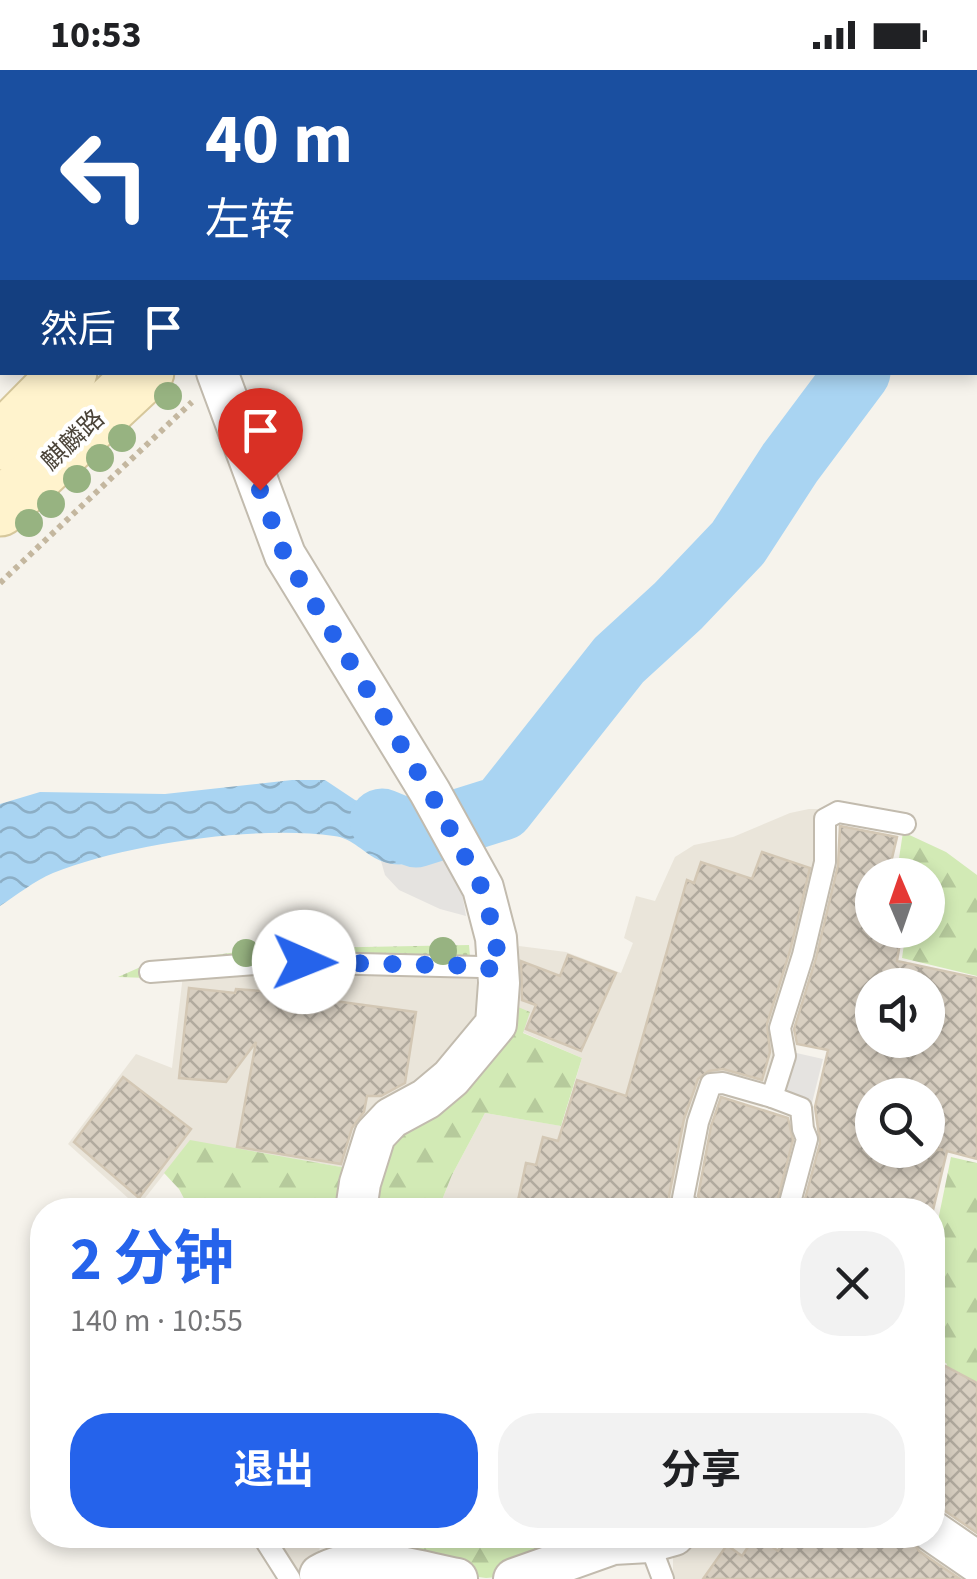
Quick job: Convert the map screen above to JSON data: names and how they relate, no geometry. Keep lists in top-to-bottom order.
{
  "streets": {
    "main road": ["麒麟路"]
  },
  "north": "top",
  "page": {
    "status": "10:53",
    "turn": ["40 m", "左转"],
    "then": "然后",
    "heading": ["2 分钟", "140 m · 10:55"],
    "buttons": ["退出", "分享"]
  }
}
